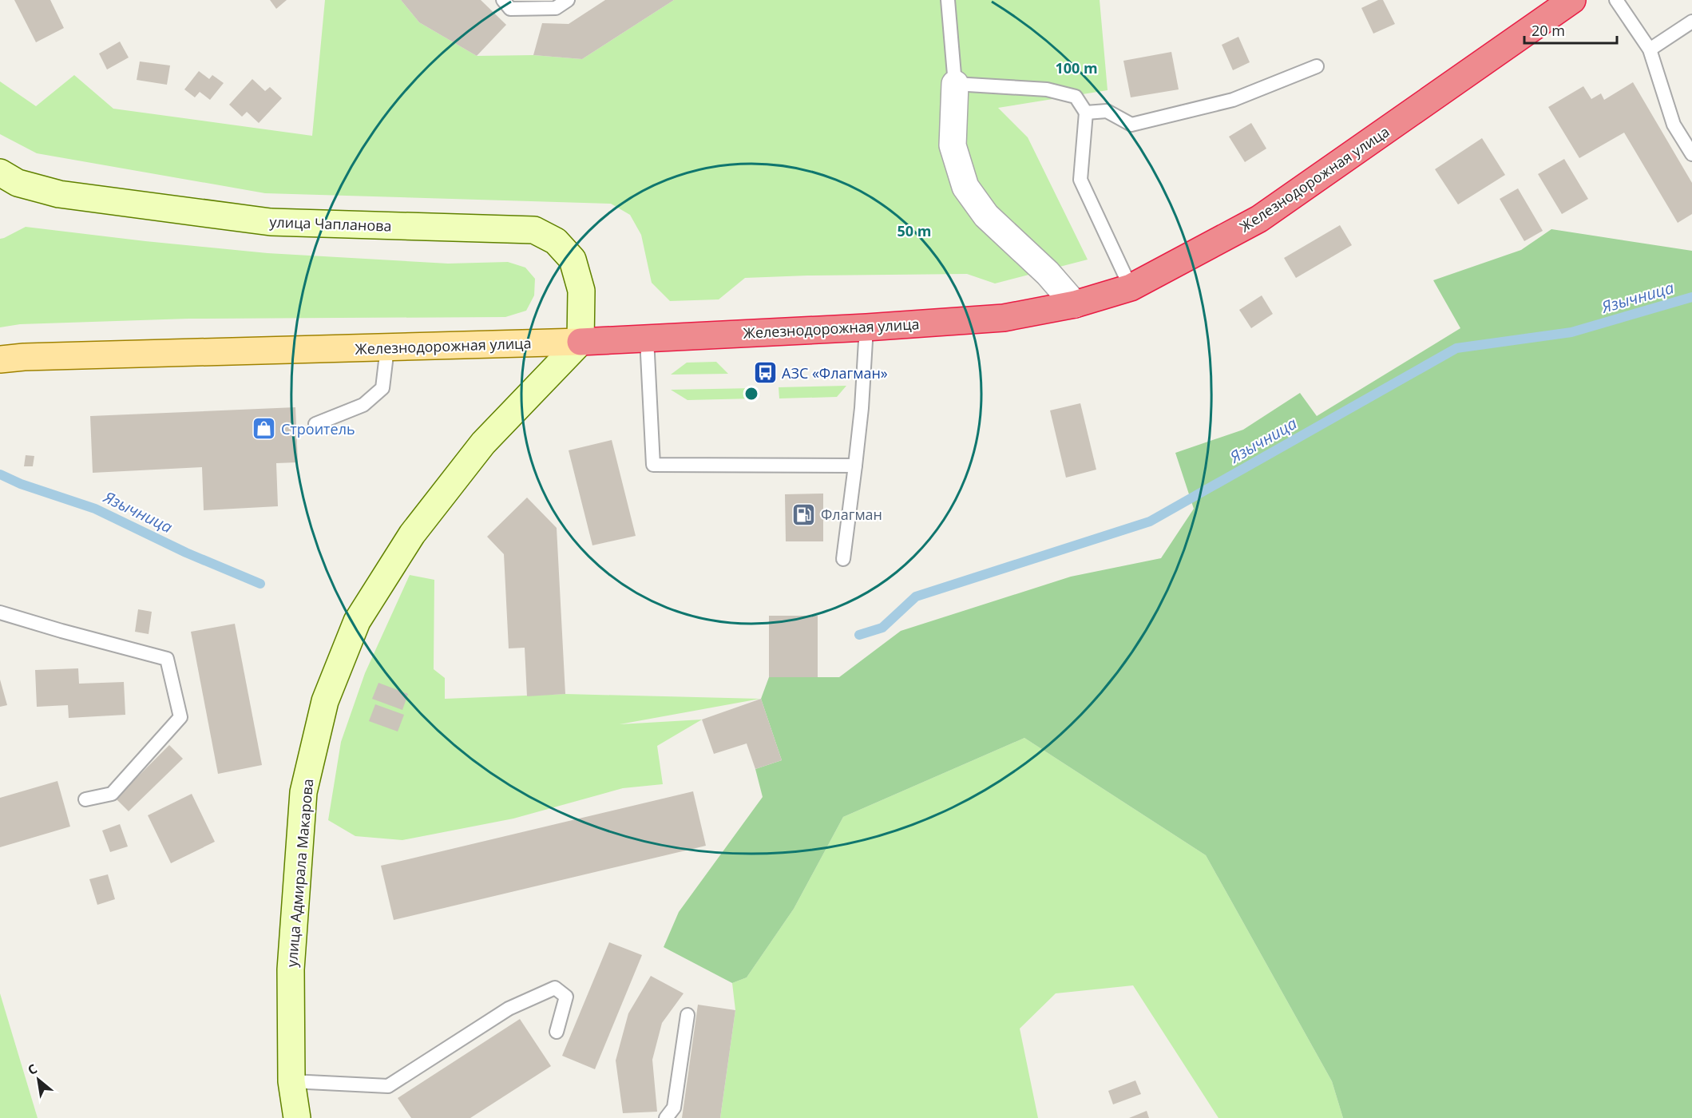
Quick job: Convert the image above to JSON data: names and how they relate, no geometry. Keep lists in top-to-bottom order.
{
  "streets": {
    "highway": ["Железнодорожная улица"],
    "main road": ["улица Чапланова", "улица Адмирала Макарова"]
  },
  "crossings": [
    ["Железнодорожная улица", "улица Чапланова"],
    ["Железнодорожная улица", "улица Адмирала Макарова"],
    ["улица Чапланова", "улица Адмирала Макарова"]
  ],
  "water": ["Язычница"],
  "places": {
    "bus stop": ["АЗС «Флагман»"],
    "shop": ["Строитель"],
    "fuel station": ["Флагман"]
  },
  "scale_bar": "20 m",
  "north": "top left",
  "rings": ["100 m", "50 m"]
}
